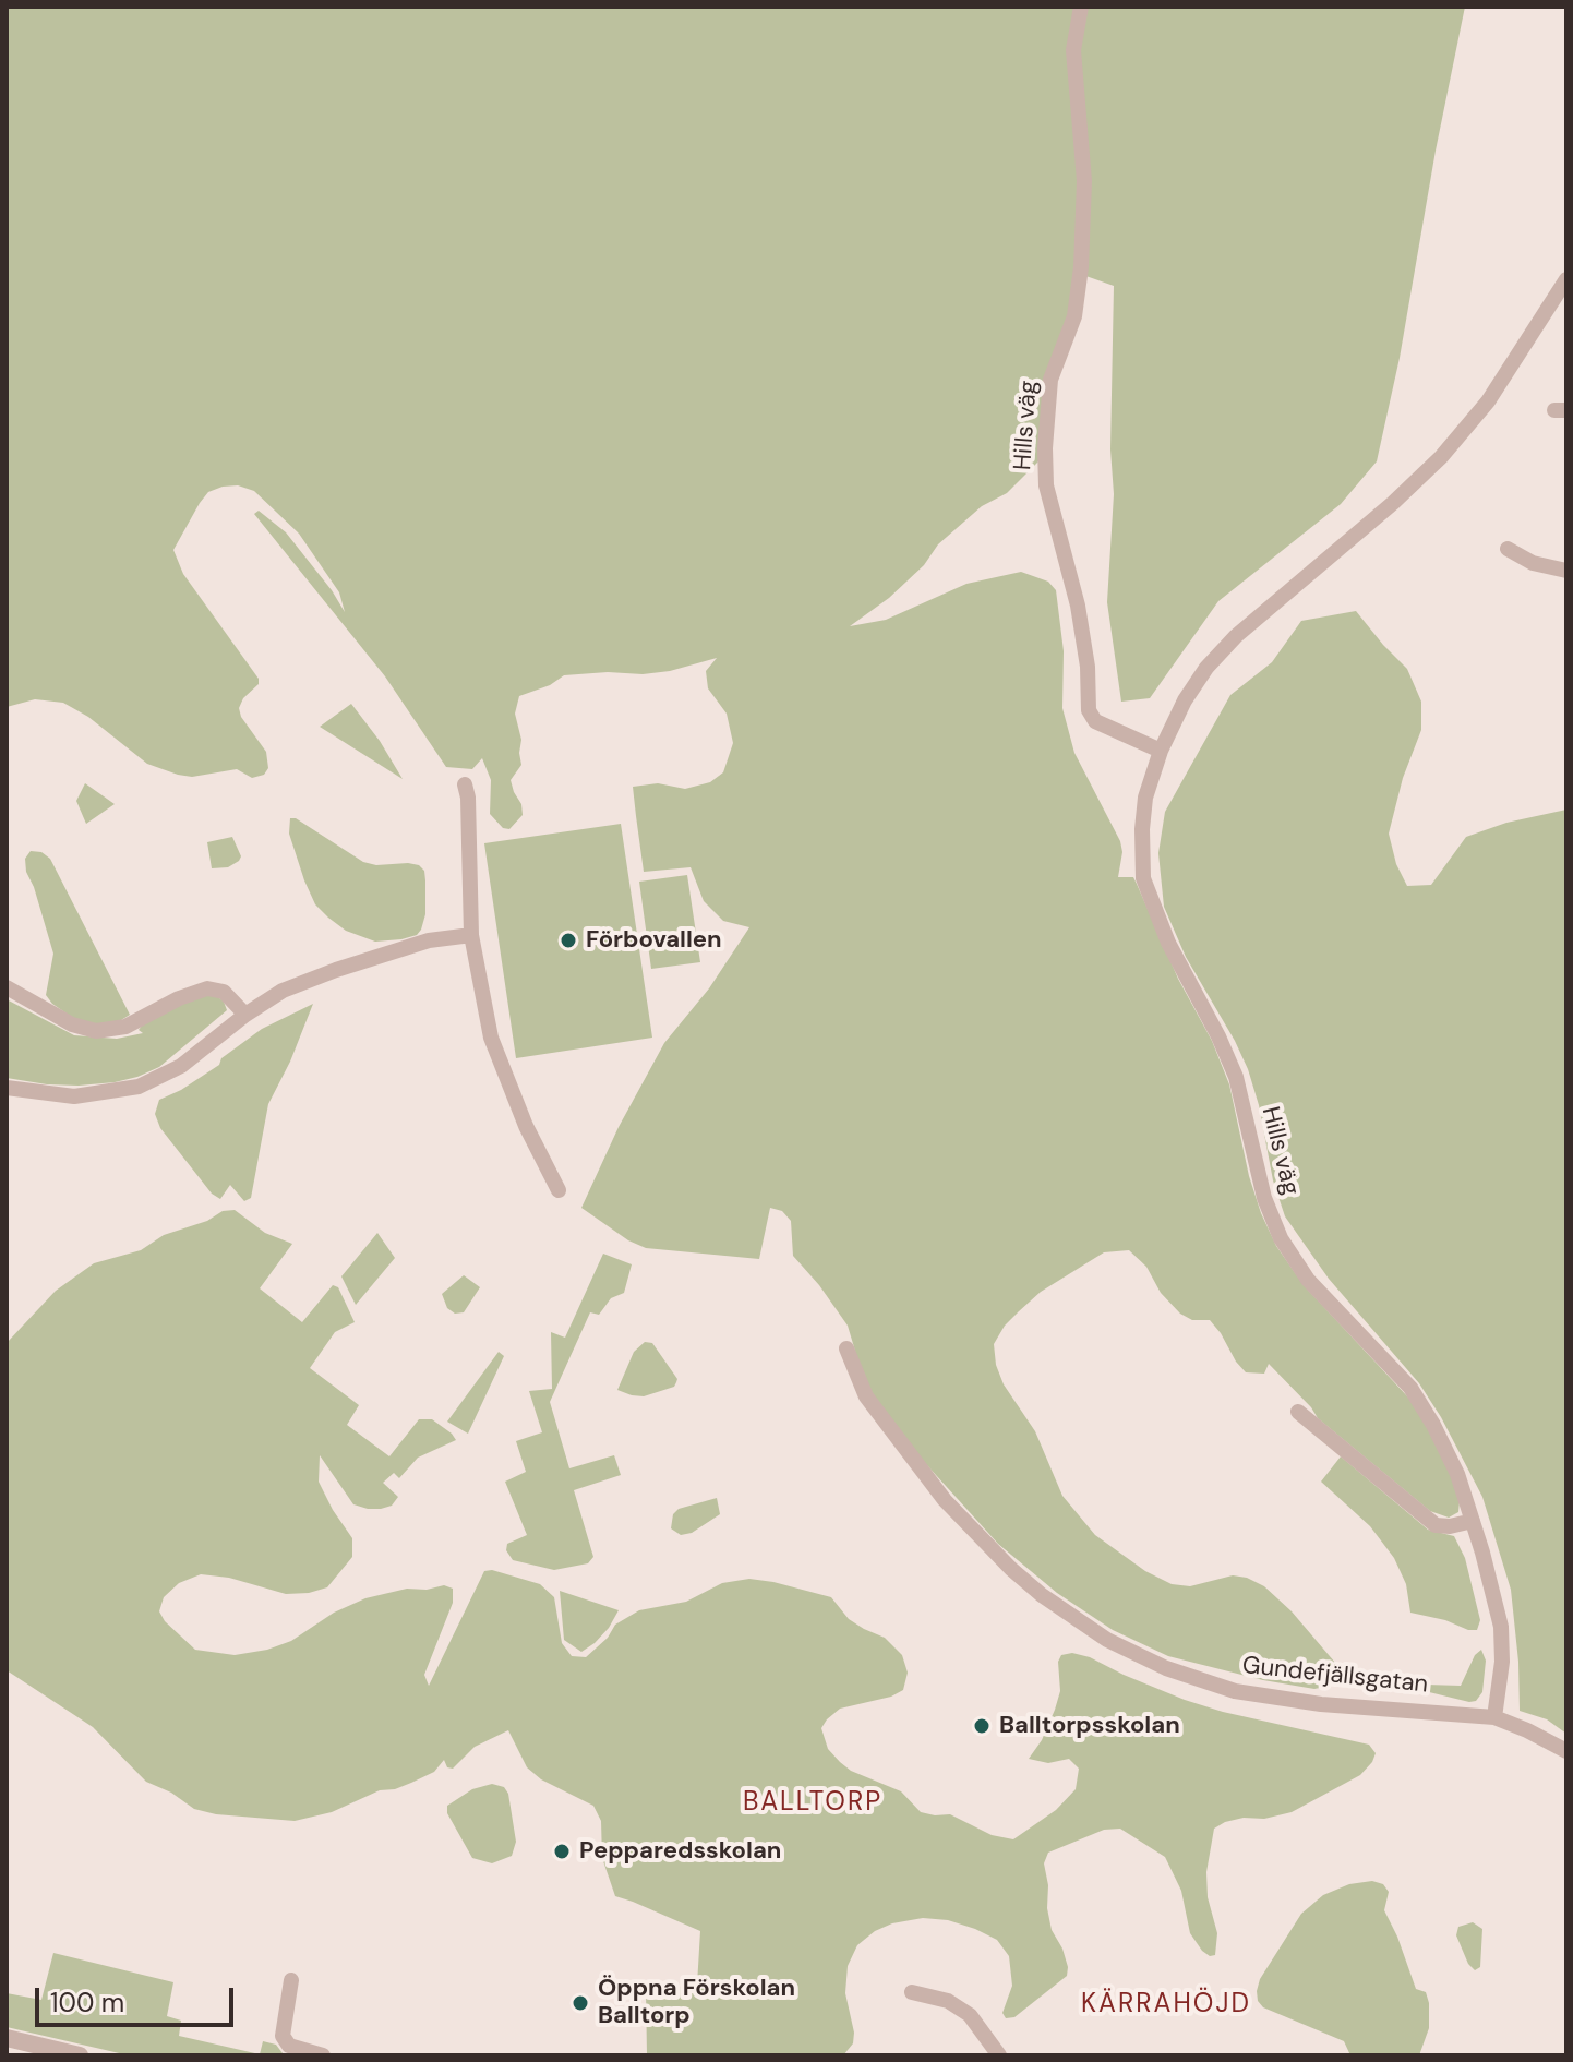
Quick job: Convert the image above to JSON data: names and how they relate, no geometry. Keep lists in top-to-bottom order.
{
  "streets": {
    "street": ["Hills väg", "Gundefjällsgatan"]
  },
  "districts": ["BALLTORP", "KÄRRAHÖJD"],
  "places": [
    "Förbovallen",
    "Balltorpsskolan",
    "Pepparedsskolan",
    "Öppna Förskolan Balltorp"
  ],
  "scale_bar": "100 m"
}
